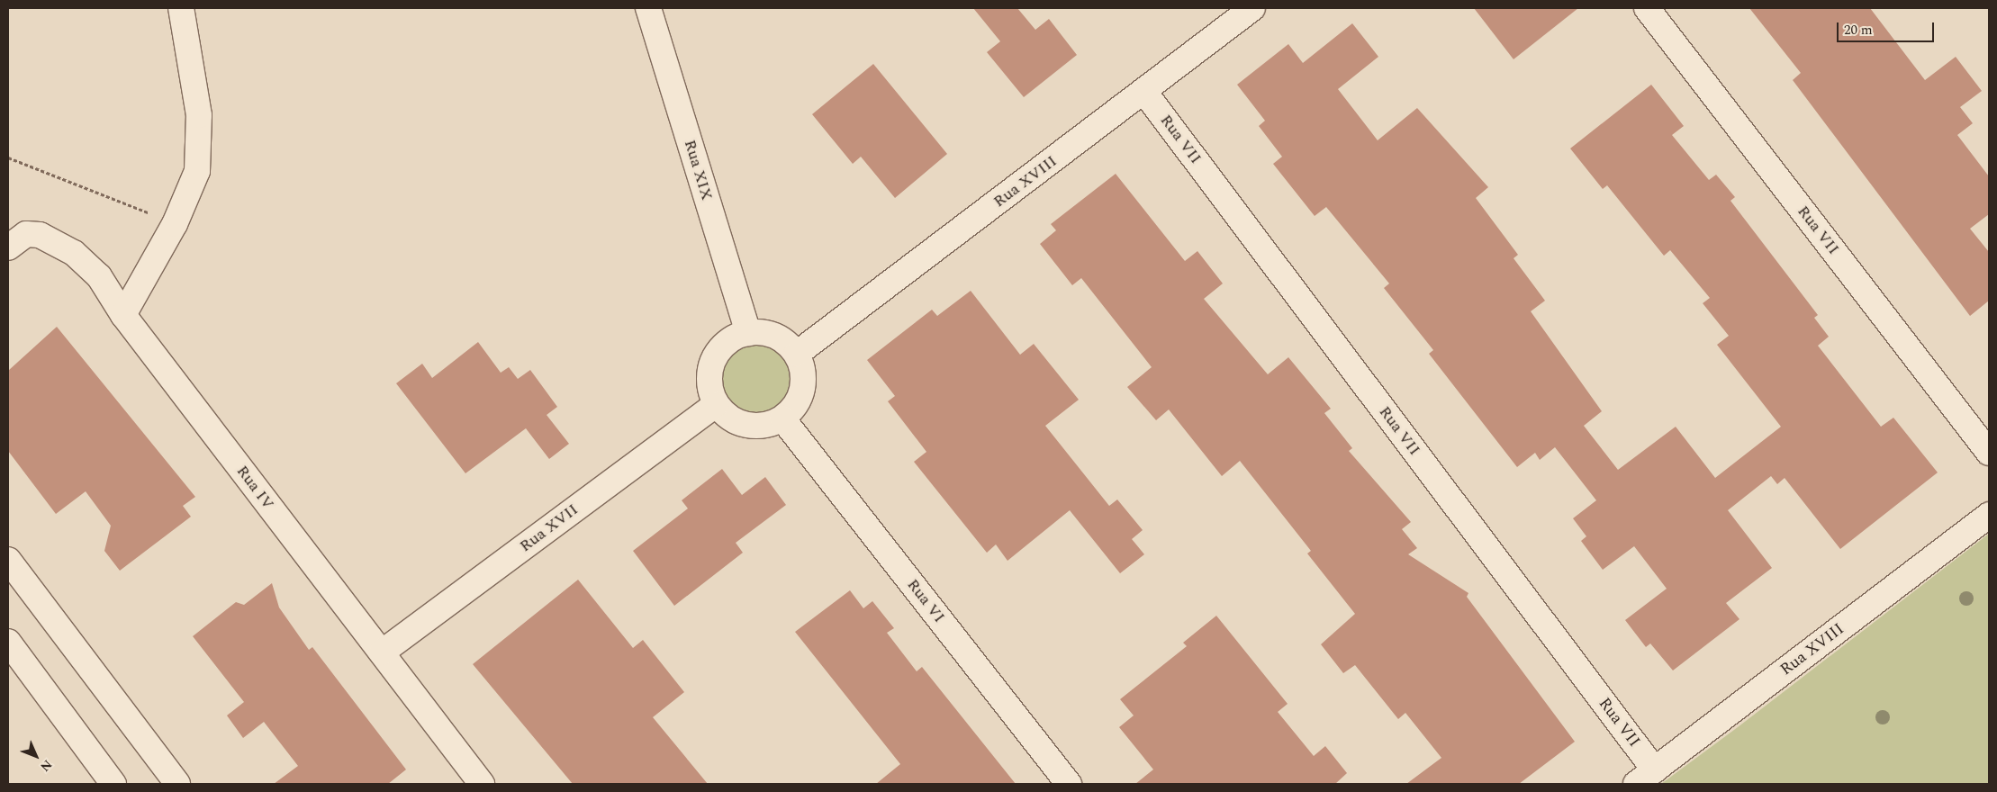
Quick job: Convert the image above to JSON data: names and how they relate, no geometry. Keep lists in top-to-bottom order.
{
  "streets": {
    "street": [
      "Rua VII",
      "Rua XIX",
      "Rua XVIII",
      "Rua IV",
      "Rua XVII",
      "Rua VI"
    ]
  },
  "crossings": [
    ["Rua VII", "Rua XVIII"],
    ["Rua XIX", "Rua XVIII"],
    ["Rua XIX", "Rua XVII"],
    ["Rua XIX", "Rua VI"],
    ["Rua XVIII", "Rua XVII"],
    ["Rua XVIII", "Rua VI"],
    ["Rua IV", "Rua XVII"],
    ["Rua XVII", "Rua VI"]
  ],
  "scale_bar": "20 m",
  "north": "bottom right"
}
